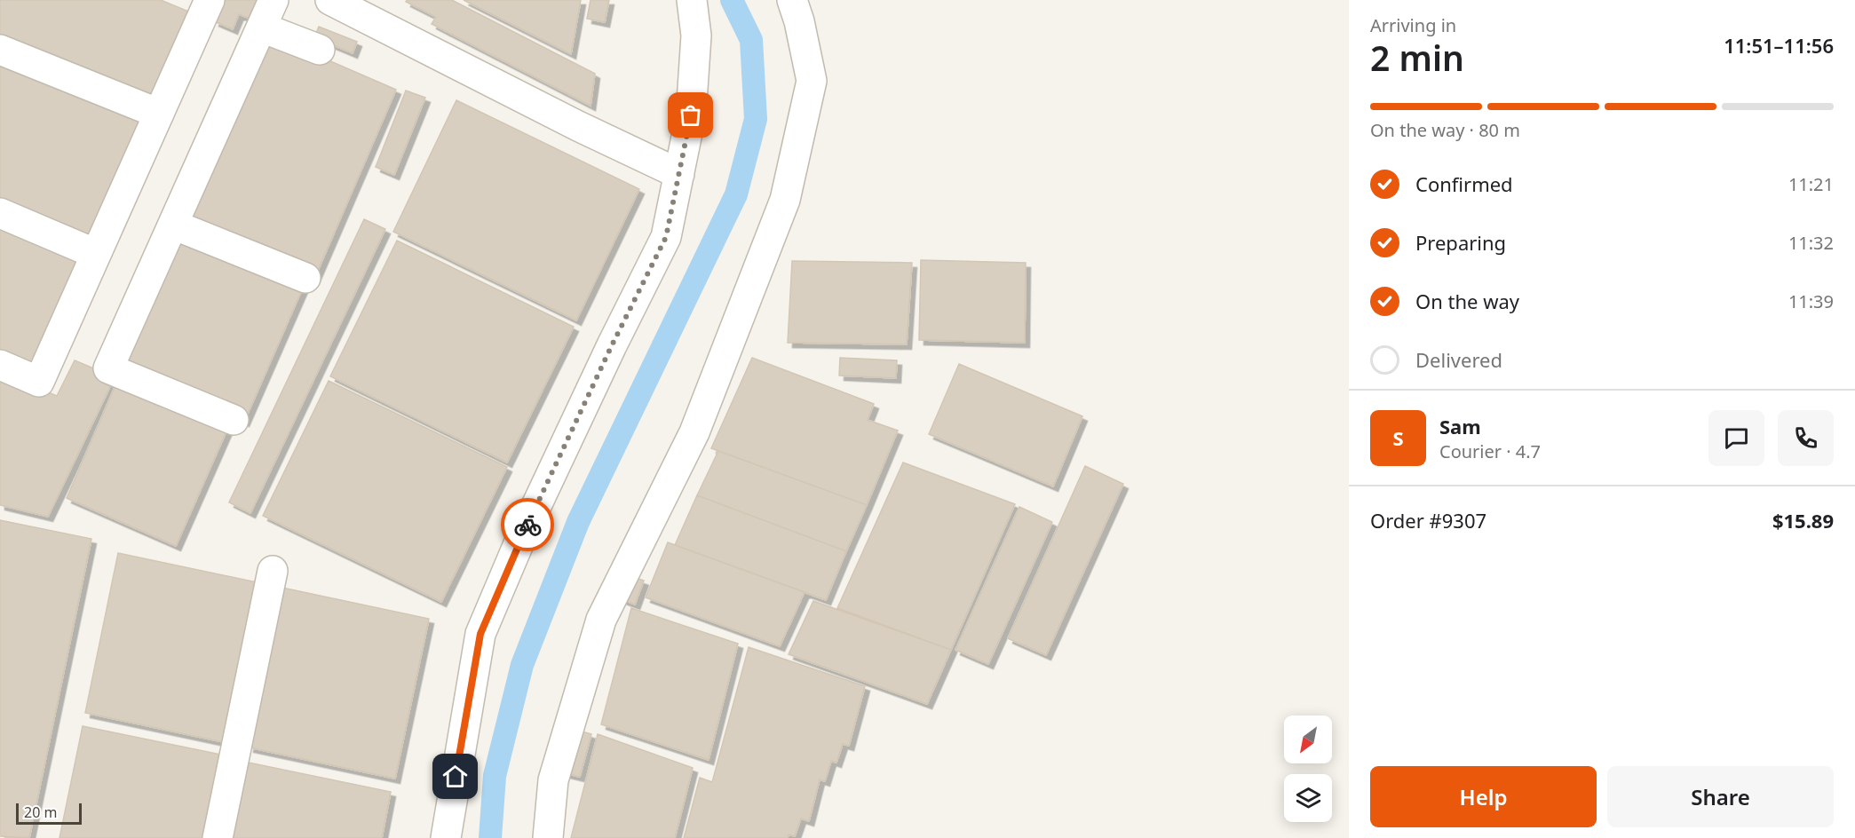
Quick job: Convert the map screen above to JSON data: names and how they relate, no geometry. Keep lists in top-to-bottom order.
{
  "scale_bar": "20 m",
  "north": "bottom left",
  "page": {
    "heading": ["2 min", "Arriving in", "11:51–11:56"],
    "panel": [
      "Sam",
      "Courier · 4.7",
      "Order #9307",
      "$15.89"
    ],
    "bar": "On the way · 80 m",
    "list": [
      ["Confirmed", "11:21"],
      ["Preparing", "11:32"],
      ["On the way", "11:39"],
      "Delivered"
    ],
    "round": "S",
    "buttons": ["Help", "Share"],
    "scale": "20 m"
  }
}
